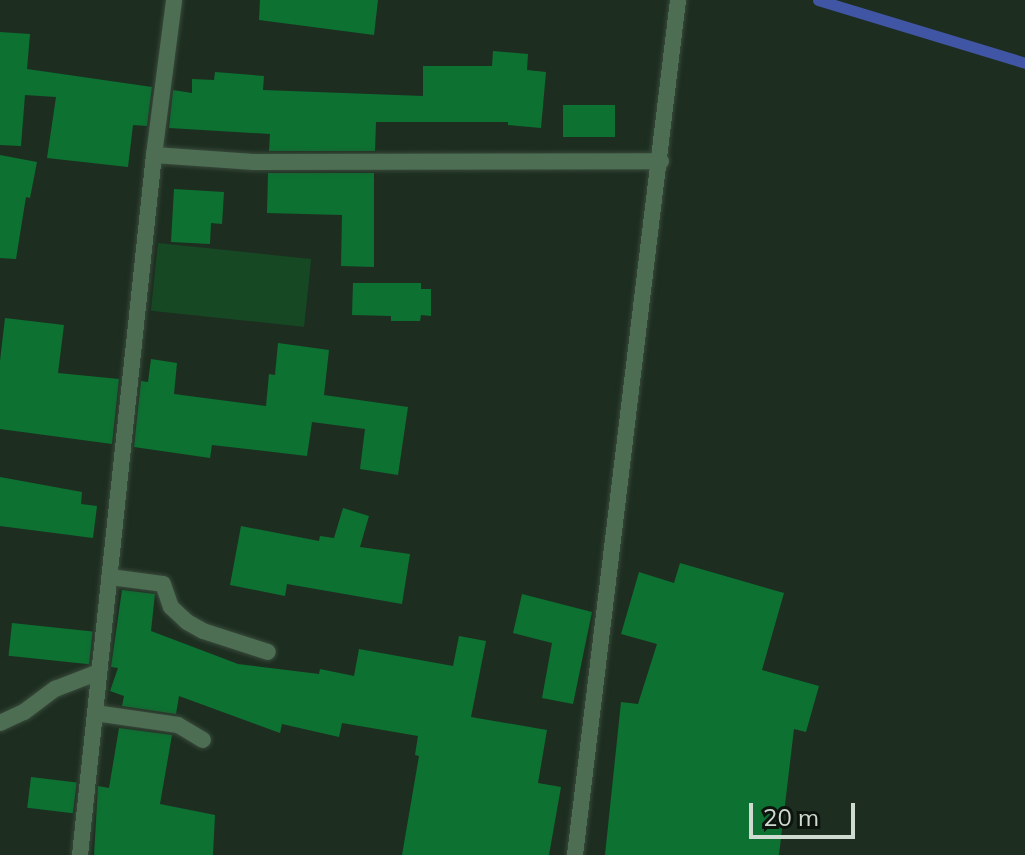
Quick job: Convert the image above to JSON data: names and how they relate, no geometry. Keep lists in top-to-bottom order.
{
  "scale_bar": "20 m"
}
